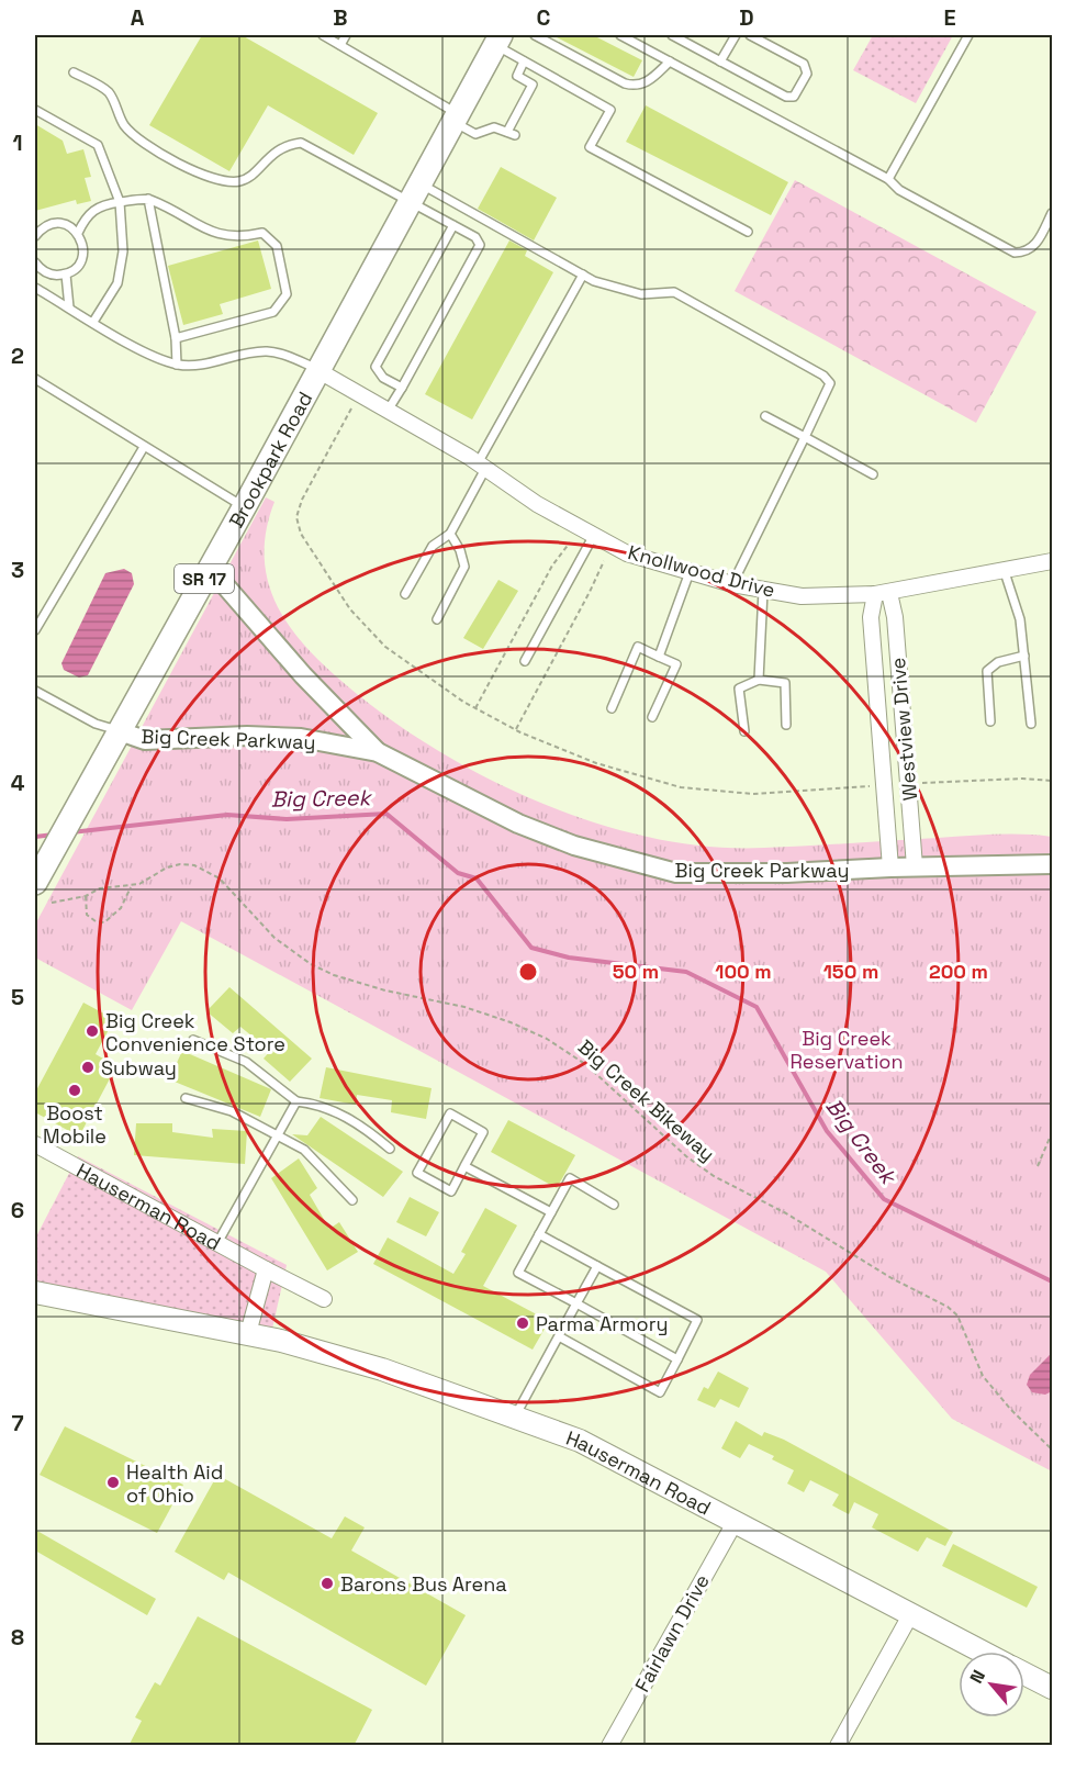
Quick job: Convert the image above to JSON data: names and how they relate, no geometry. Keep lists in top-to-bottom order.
{
  "streets": {
    "main road": ["Brookpark Road", "SR 17", "Hauserman Road"],
    "street": [
      "Knollwood Drive",
      "Westview Drive",
      "Big Creek Parkway",
      "Fairlawn Drive"
    ],
    "path": ["Big Creek Bikeway"]
  },
  "crossings": [
    ["Brookpark Road", "Knollwood Drive"],
    ["Brookpark Road", "Big Creek Parkway"],
    ["Knollwood Drive", "Westview Drive"],
    ["Westview Drive", "Big Creek Parkway"],
    ["Hauserman Road", "Fairlawn Drive"]
  ],
  "water": ["Big Creek"],
  "parks": ["Big Creek Reservation"],
  "places": [
    "Big Creek Convenience Store",
    "Subway",
    "Boost Mobile",
    "Parma Armory",
    "Health Aid of Ohio",
    "Barons Bus Arena"
  ],
  "north": "top left",
  "grid": {
    "columns": [
      "A",
      "B",
      "C",
      "D",
      "E"
    ],
    "rows": [
      "1",
      "2",
      "3",
      "4",
      "5",
      "6",
      "7",
      "8"
    ]
  },
  "rings": [
    "50 m",
    "100 m",
    "150 m",
    "200 m"
  ]
}
